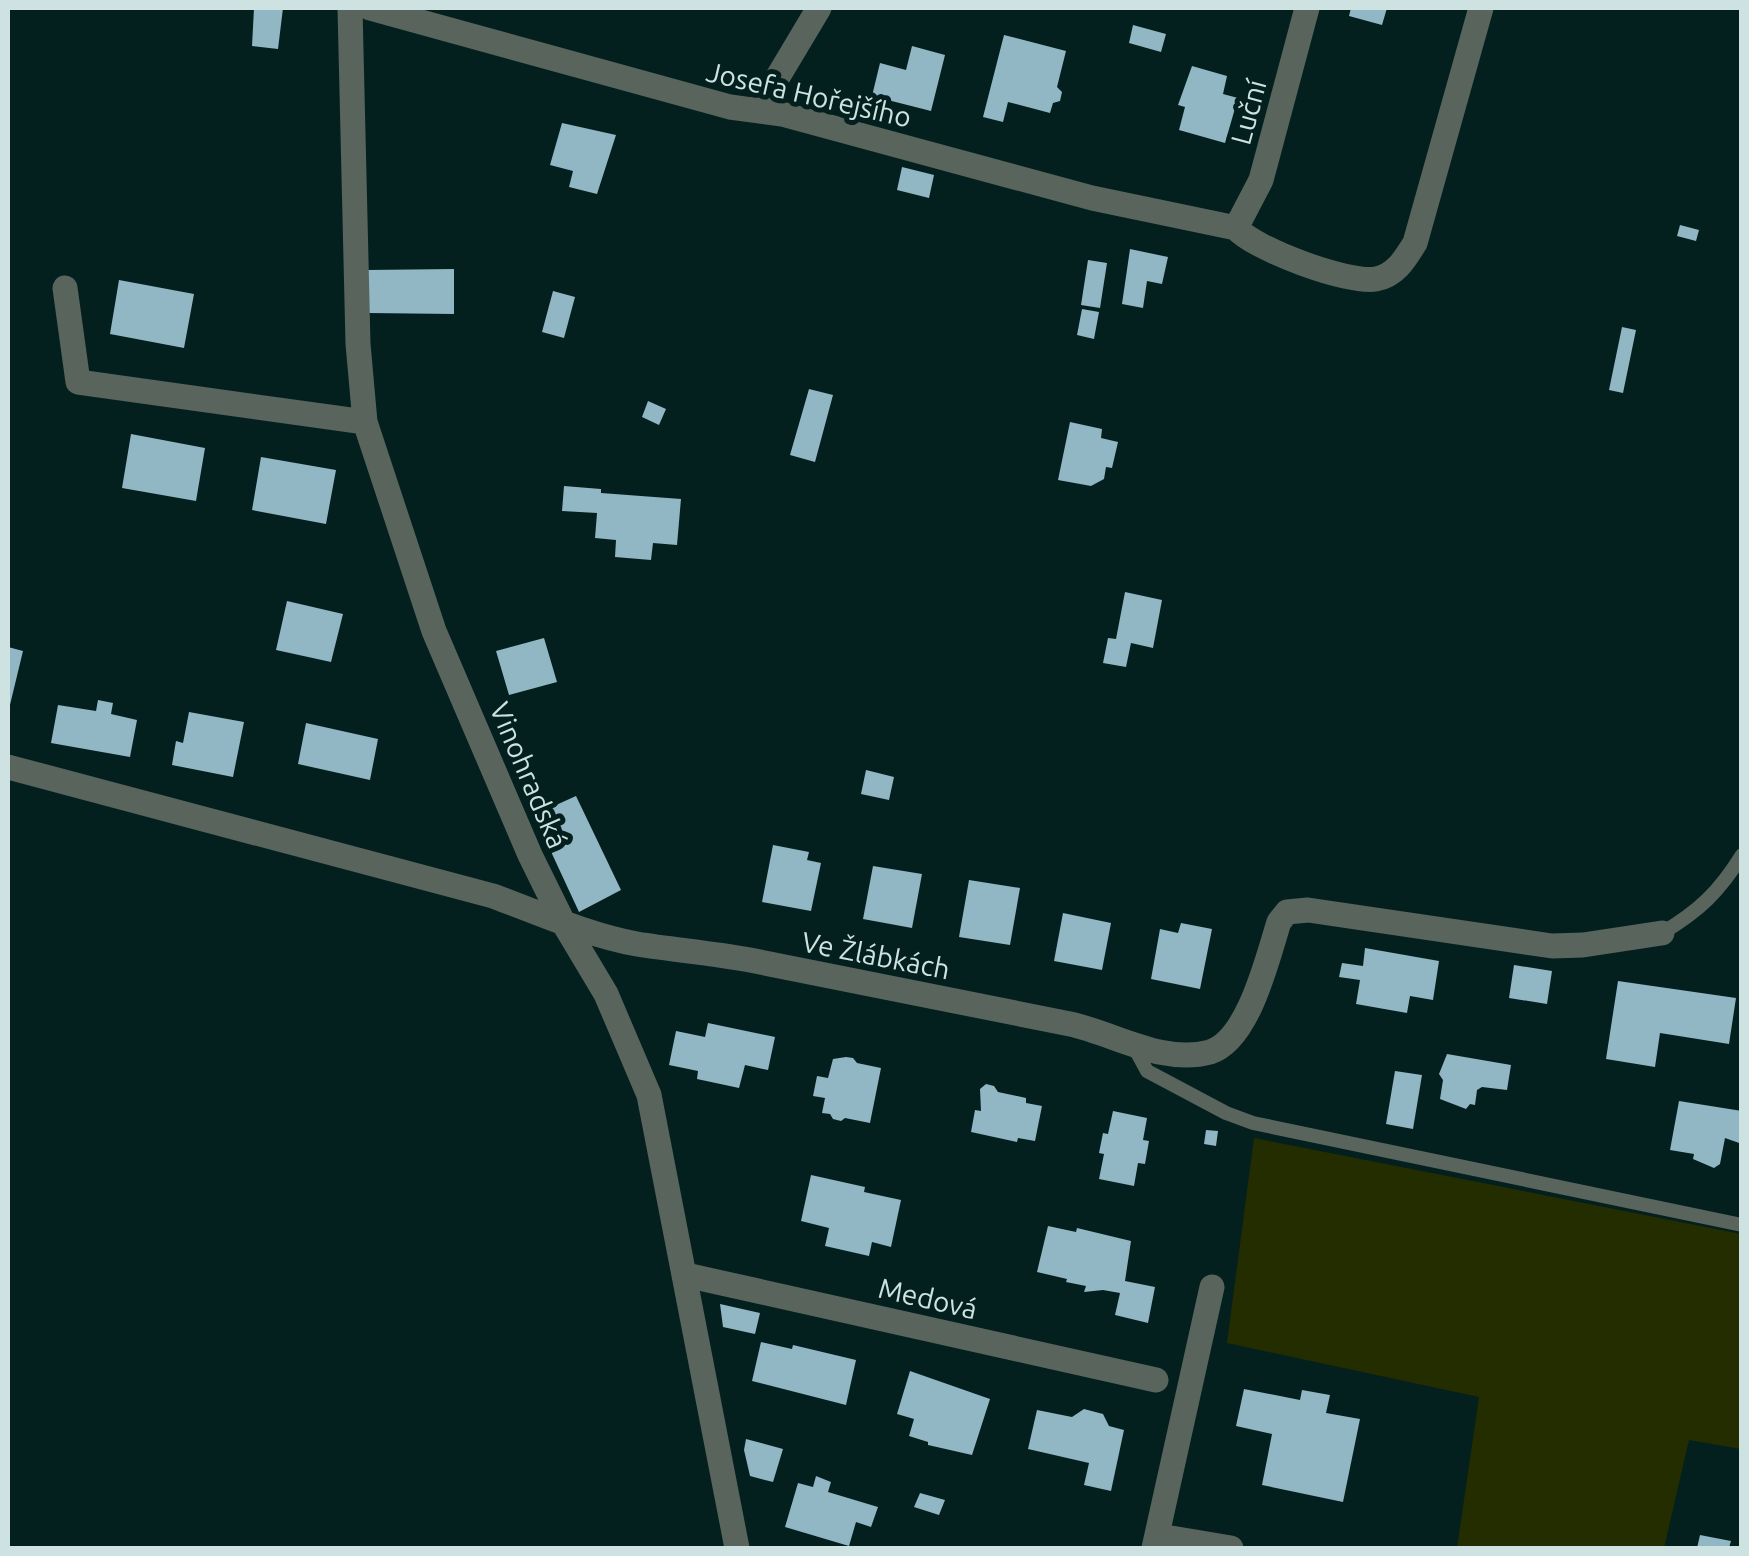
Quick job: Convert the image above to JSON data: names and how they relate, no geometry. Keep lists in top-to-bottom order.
{
  "streets": {
    "street": [
      "Josefa Hořejšího",
      "Luční",
      "Vinohradská",
      "Ve Žlábkách",
      "Medová"
    ]
  },
  "crossings": [
    ["Josefa Hořejšího", "Luční"],
    ["Vinohradská", "Ve Žlábkách"],
    ["Vinohradská", "Medová"]
  ]
}
